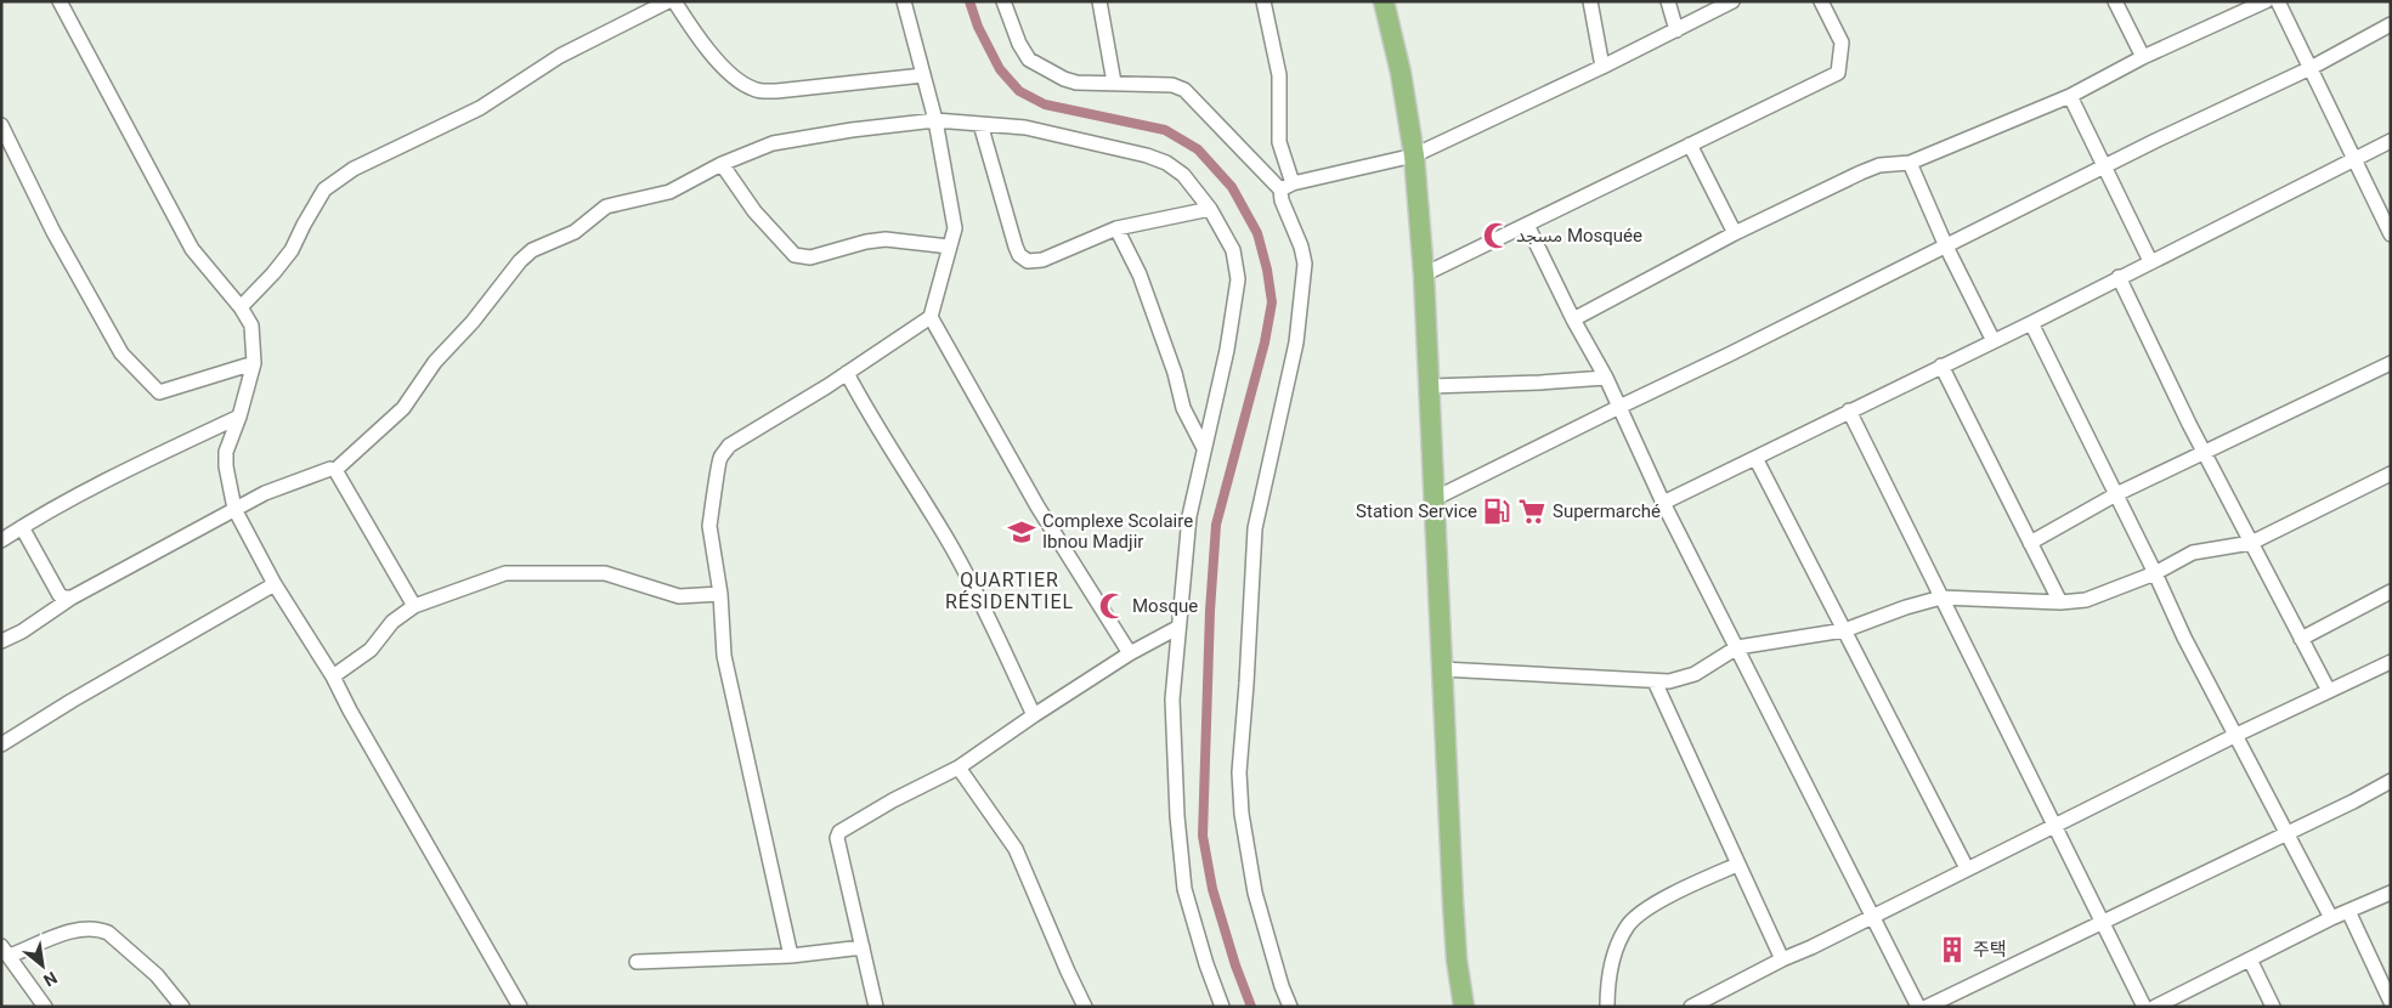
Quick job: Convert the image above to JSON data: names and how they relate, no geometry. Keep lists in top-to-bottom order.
{
  "districts": ["QUARTIER RÉSIDENTIEL"],
  "places": {
    "mosque": ["مسجد Mosquée", "Mosque"],
    "fuel station": ["Station Service"],
    "supermarket": ["Supermarché"],
    "school or university": ["Complexe Scolaire Ibnou Madjir"],
    "building": ["주택"]
  },
  "north": "bottom right"
}
